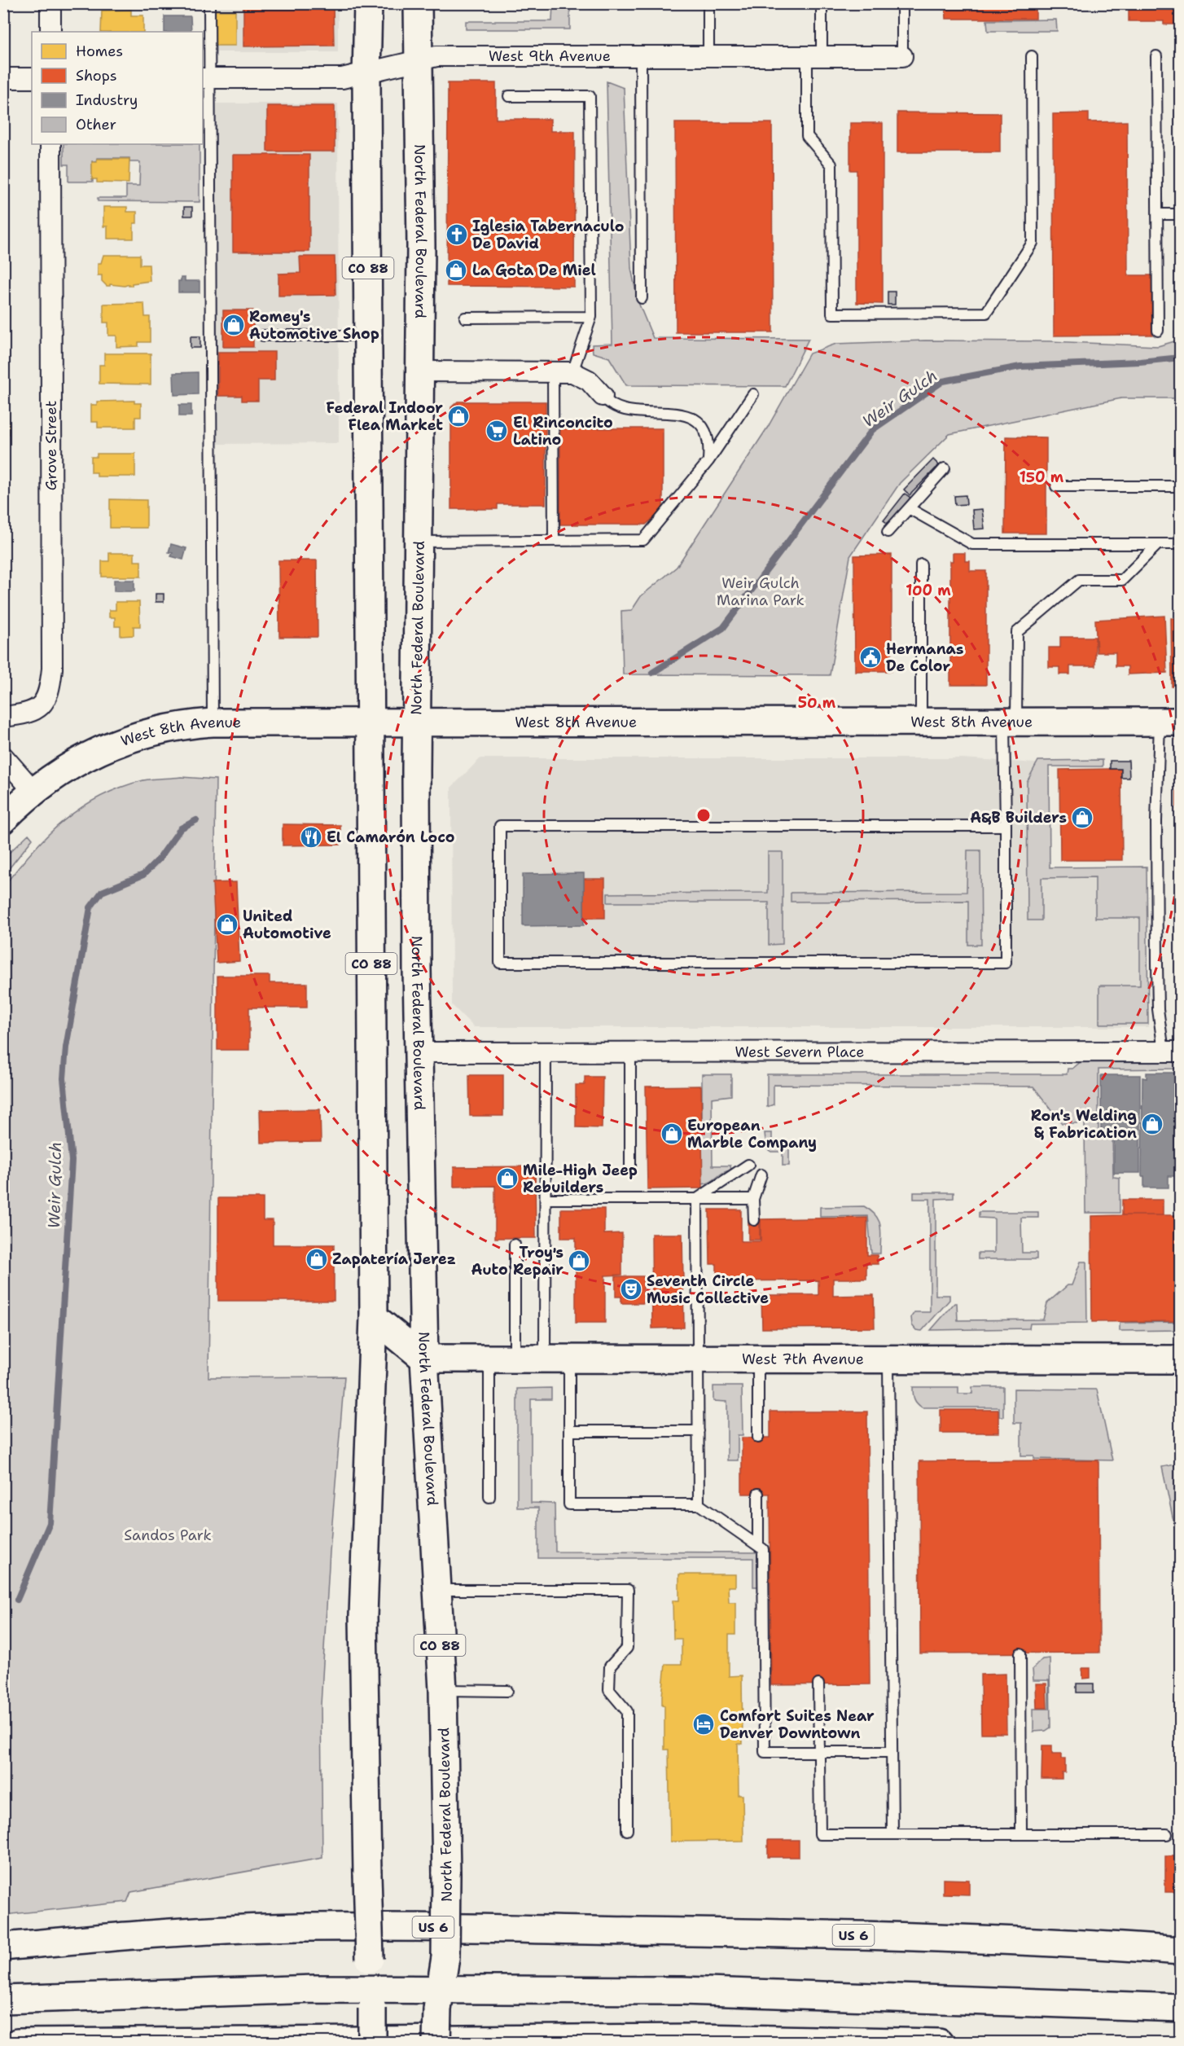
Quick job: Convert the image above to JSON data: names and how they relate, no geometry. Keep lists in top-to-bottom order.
{
  "streets": {
    "main road": [
      "North Federal Boulevard",
      "CO 88",
      "West 8th Avenue",
      "West 7th Avenue",
      "US 6"
    ],
    "street": ["West 9th Avenue", "Grove Street", "West Severn Place"]
  },
  "crossings": [
    ["West 9th Avenue", "North Federal Boulevard"],
    ["West 9th Avenue", "CO 88"],
    ["North Federal Boulevard", "West 8th Avenue"],
    ["North Federal Boulevard", "West Severn Place"],
    ["North Federal Boulevard", "West 7th Avenue"],
    ["CO 88", "West 8th Avenue"]
  ],
  "water": ["Weir Gulch"],
  "parks": ["Weir Gulch Marina Park", "Sandos Park"],
  "places": {
    "church": ["Iglesia Tabernaculo De David"],
    "shop": [
      "La Gota De Miel",
      "Romey's Automotive Shop",
      "Federal Indoor Flea Market",
      "A&B Builders",
      "United Automotive",
      "Ron's Welding & Fabrication",
      "European Marble Company",
      "Mile-High Jeep Rebuilders",
      "Zapatería Jerez",
      "Troy's Auto Repair"
    ],
    "supermarket": ["El Rinconcito Latino"],
    "public building": ["Hermanas De Color"],
    "restaurant": ["El Camarón Loco"],
    "theatre": ["Seventh Circle Music Collective"],
    "hotel": ["Comfort Suites Near Denver Downtown"]
  },
  "legend": [
    "Homes",
    "Shops",
    "Industry",
    "Other"
  ],
  "rings": ["150 m", "100 m", "50 m"]
}
